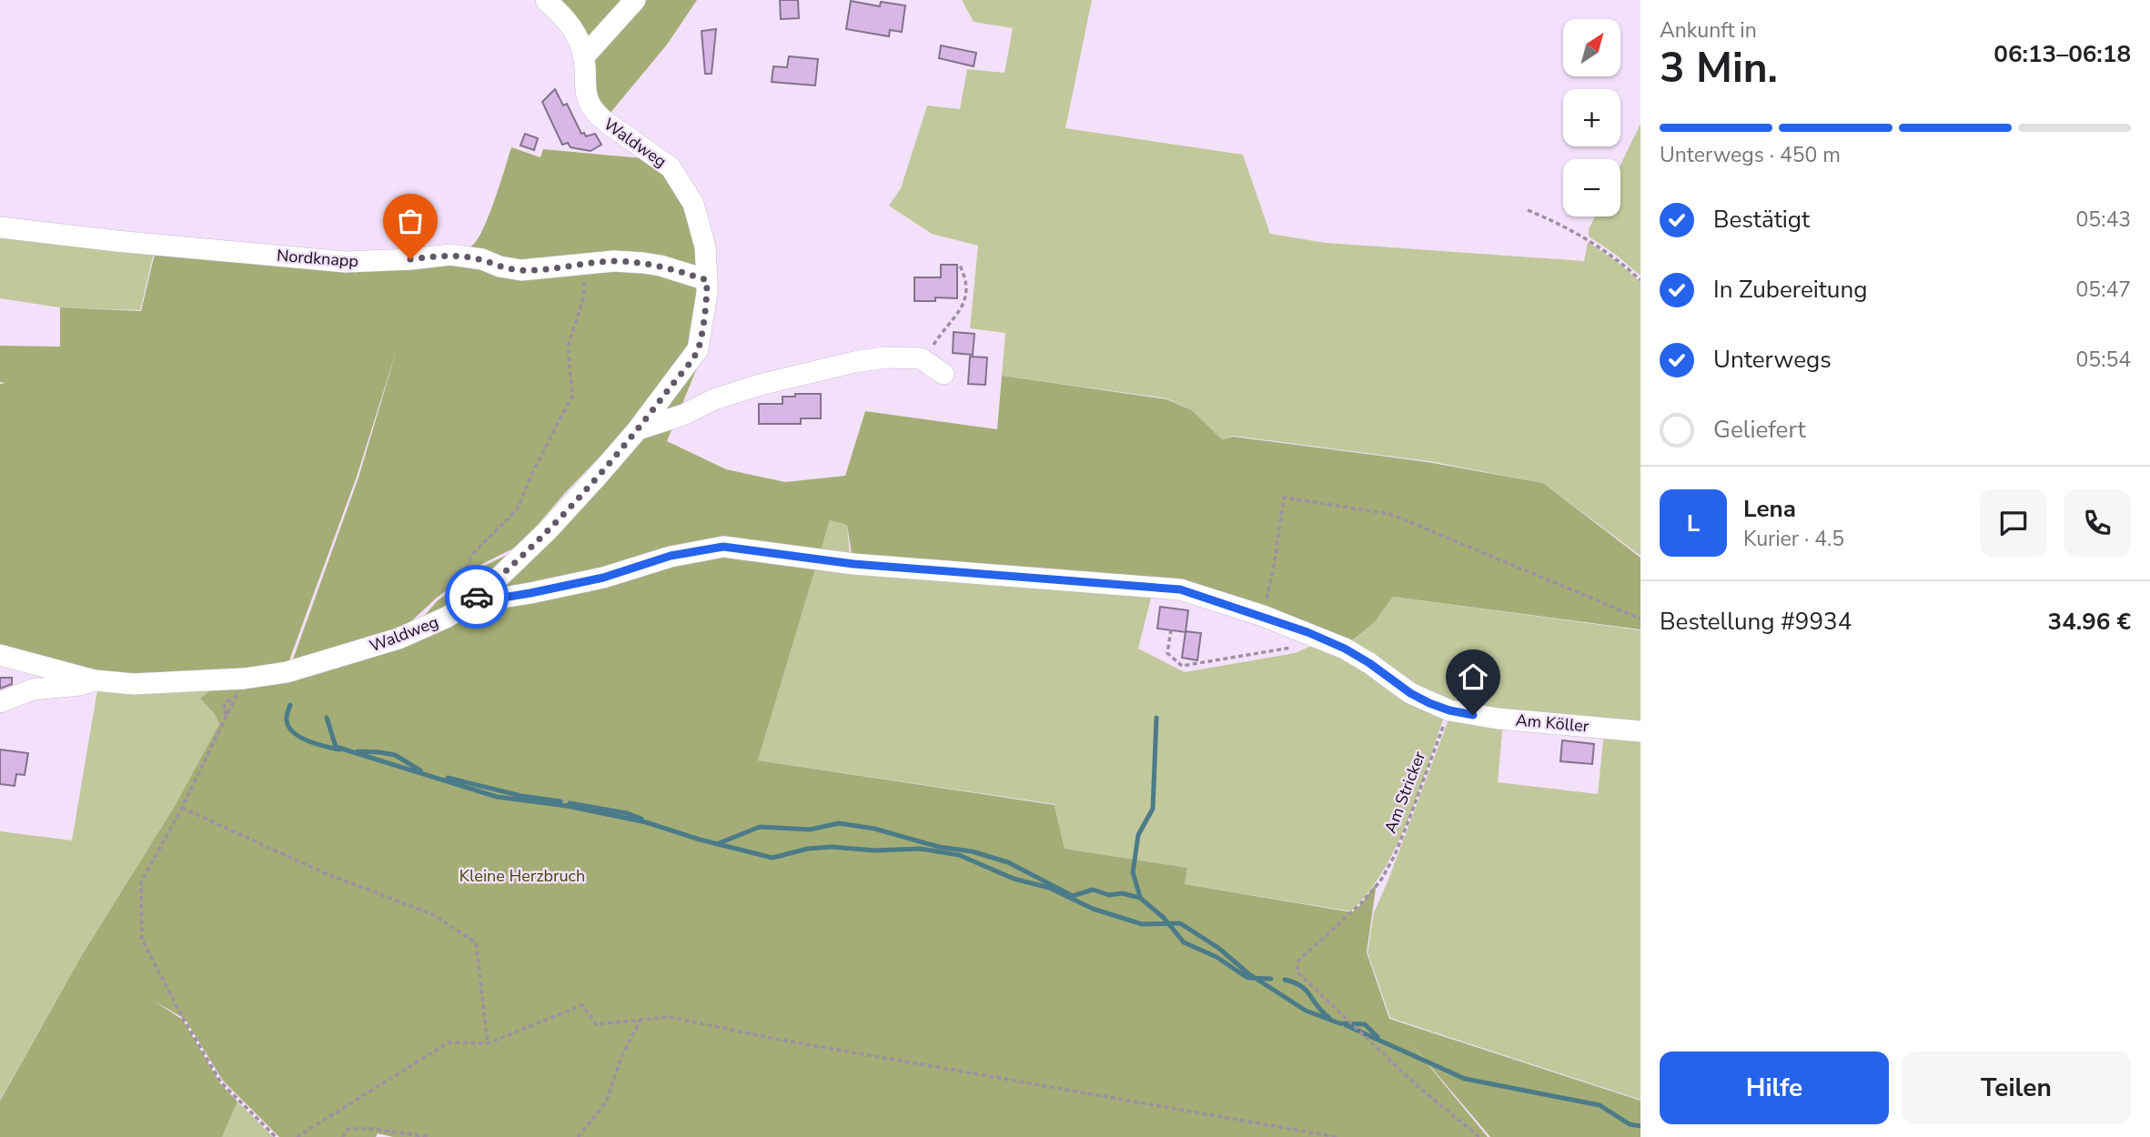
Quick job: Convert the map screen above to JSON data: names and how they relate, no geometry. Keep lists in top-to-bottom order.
{
  "streets": {
    "street": ["Waldweg", "Nordknapp", "Am Köller"],
    "path": ["Am Stricker"]
  },
  "crossings": [
    ["Waldweg", "Nordknapp"],
    ["Waldweg", "Am Köller"],
    ["Am Köller", "Am Stricker"]
  ],
  "parks": ["Kleine Herzbruch"],
  "north": "top right",
  "page": {
    "heading": ["3 Min.", "Ankunft in", "06:13–06:18"],
    "panel": [
      "Lena",
      "Kurier · 4.5",
      "Bestellung #9934",
      "34.96 €"
    ],
    "map_buttons": ["+", "−"],
    "bar": "Unterwegs · 450 m",
    "list": [
      ["Bestätigt", "05:43"],
      ["In Zubereitung", "05:47"],
      ["Unterwegs", "05:54"],
      "Geliefert"
    ],
    "round": "L",
    "buttons": ["Hilfe", "Teilen"]
  }
}
